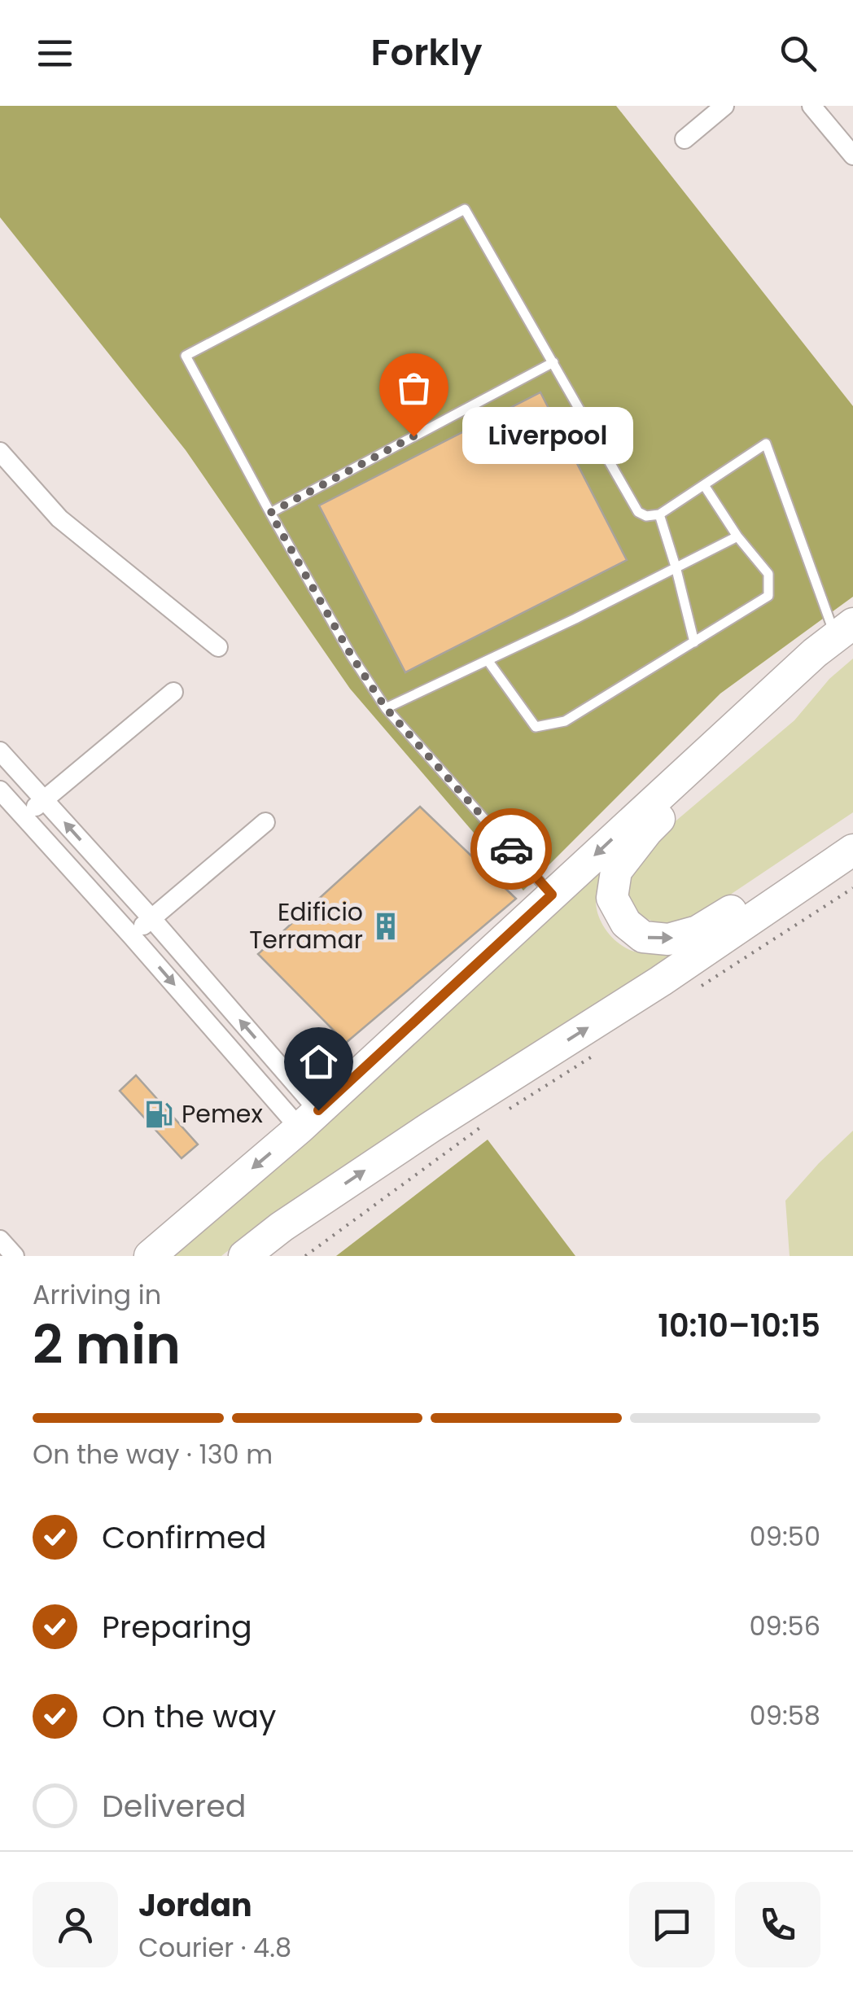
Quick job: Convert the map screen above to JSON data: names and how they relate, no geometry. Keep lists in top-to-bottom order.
{
  "places": {
    "other": ["Liverpool"],
    "building": ["Edificio Terramar"],
    "fuel station": ["Pemex"]
  },
  "page": {
    "header": "Forkly",
    "bubble": "Liverpool",
    "heading": ["2 min", "Arriving in", "10:10–10:15"],
    "panel": ["Jordan", "Courier · 4.8"],
    "bar": "On the way · 130 m",
    "list": [
      ["Confirmed", "09:50"],
      ["Preparing", "09:56"],
      ["On the way", "09:58"],
      "Delivered"
    ]
  }
}
